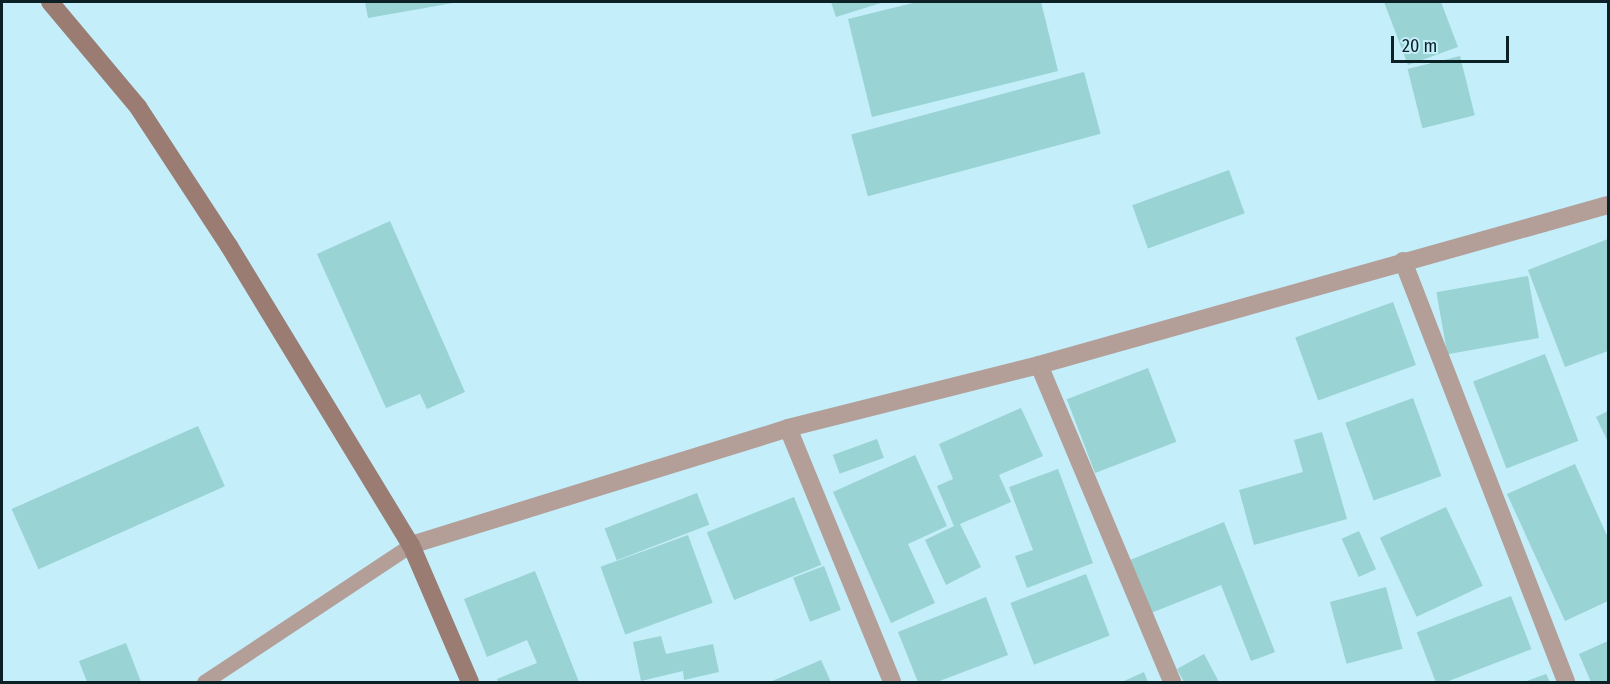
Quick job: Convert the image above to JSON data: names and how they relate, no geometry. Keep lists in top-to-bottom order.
{
  "scale_bar": "20 m"
}
